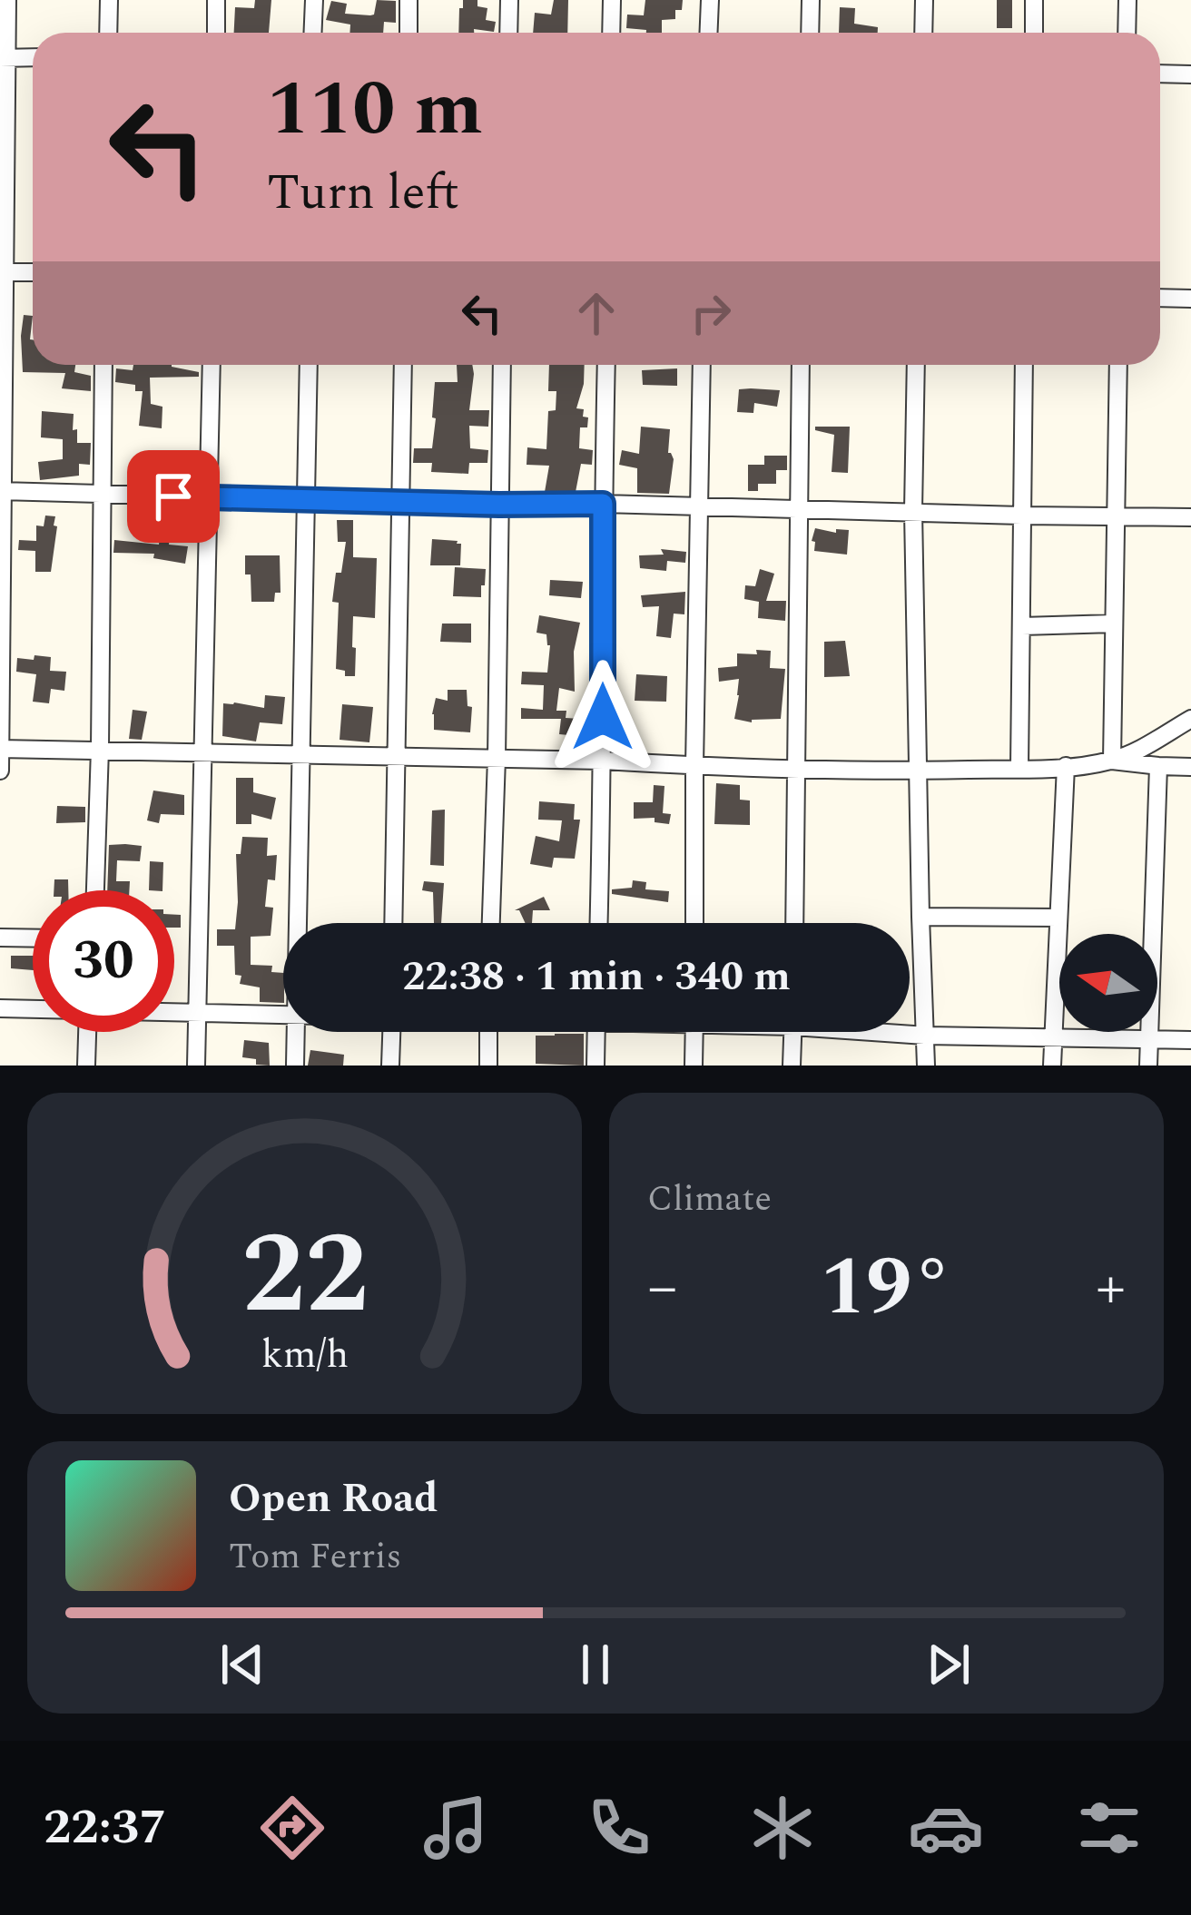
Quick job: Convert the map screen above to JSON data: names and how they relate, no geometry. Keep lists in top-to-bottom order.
{
  "north": "left",
  "page": {
    "turn": ["110 m", "Turn left"],
    "limit": "30",
    "trip": "22:38 · 1 min · 340 m",
    "tile": "Climate",
    "heat": ["−", "19°", "+"],
    "song": ["Open Road", "Tom Ferris"],
    "tabs": "22:37",
    "gauge": ["22", "km/h"]
  }
}
